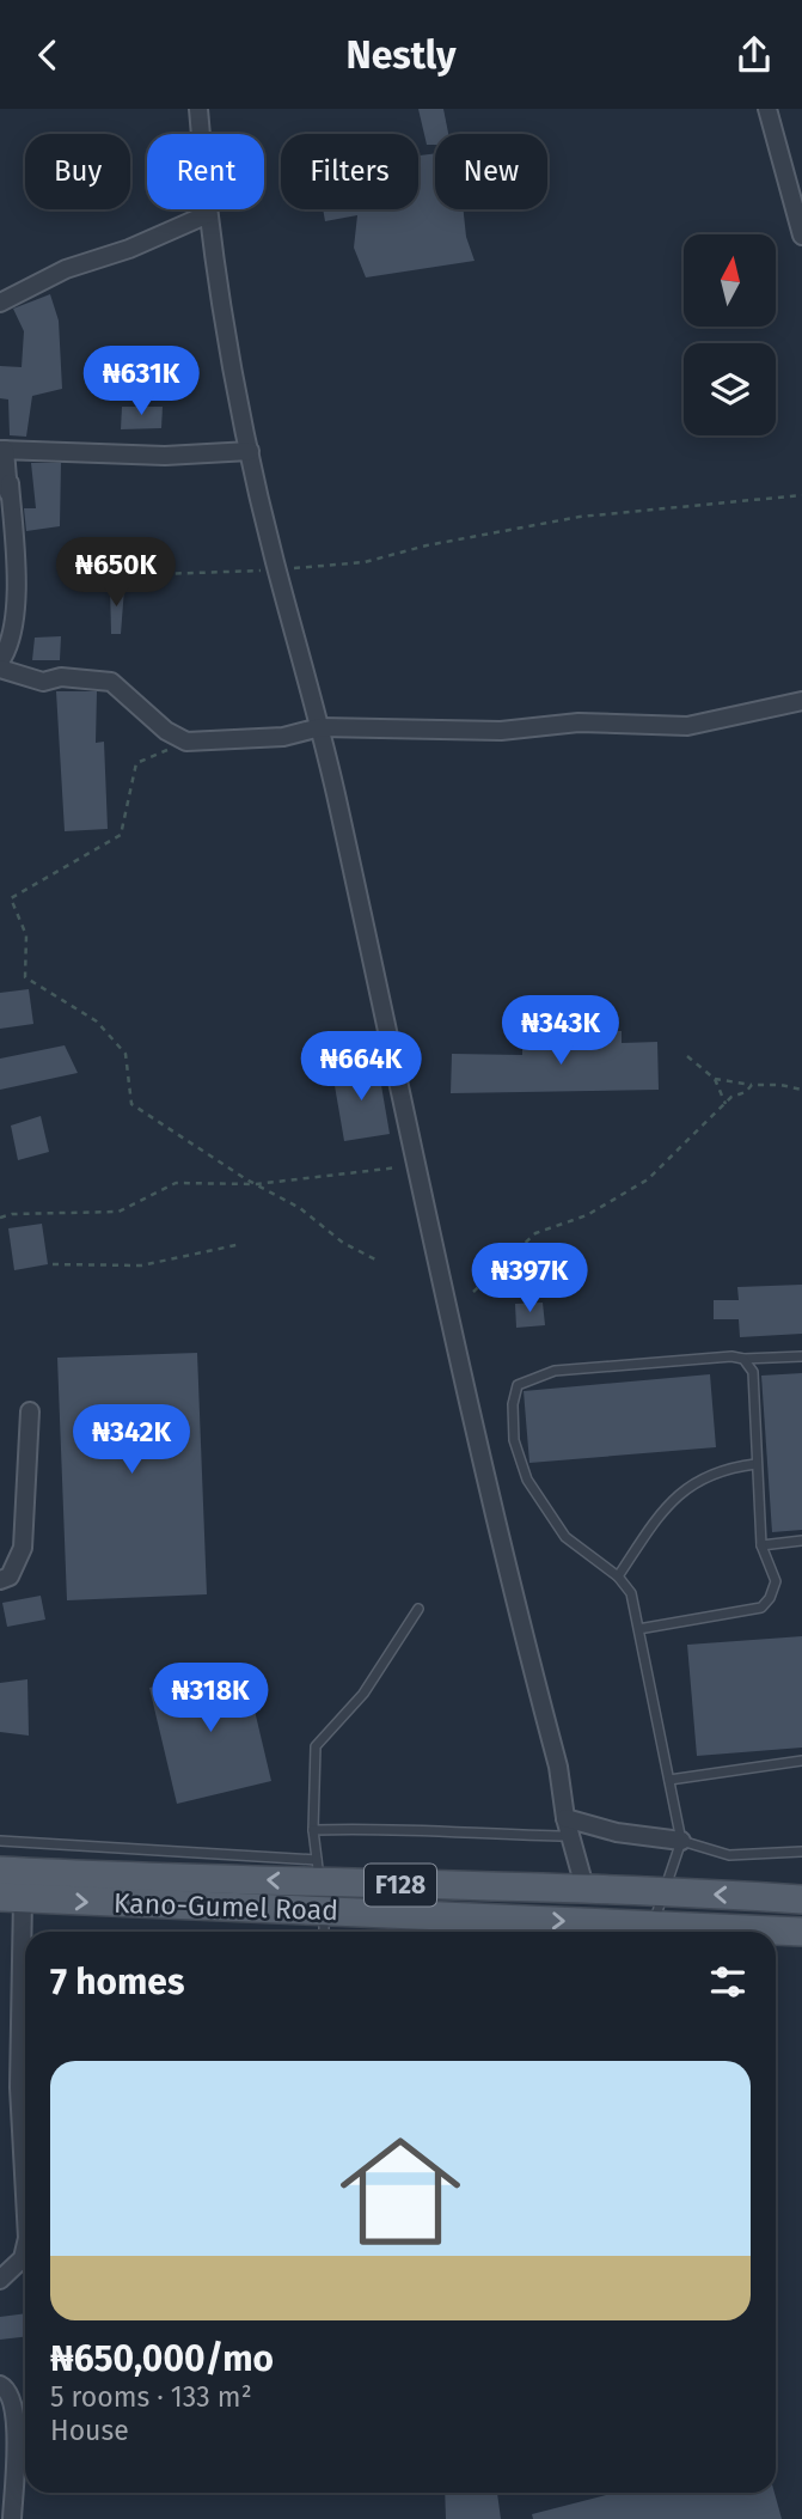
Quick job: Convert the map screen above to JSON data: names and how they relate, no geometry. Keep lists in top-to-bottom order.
{
  "streets": {
    "main road": ["F128", "Kano-Gumel Road"]
  },
  "north": "top",
  "page": {
    "header": "Nestly",
    "chip": [
      "Buy",
      "Rent",
      "Filters",
      "New"
    ],
    "price": [
      "₦631K",
      "₦650K",
      "₦343K",
      "₦664K",
      "₦397K",
      "₦342K",
      "₦318K"
    ],
    "heading": "7 homes",
    "list": [
      {
        "name": "₦650,000/mo",
        "note": "5 rooms · 133 m² · House"
      }
    ]
  }
}
